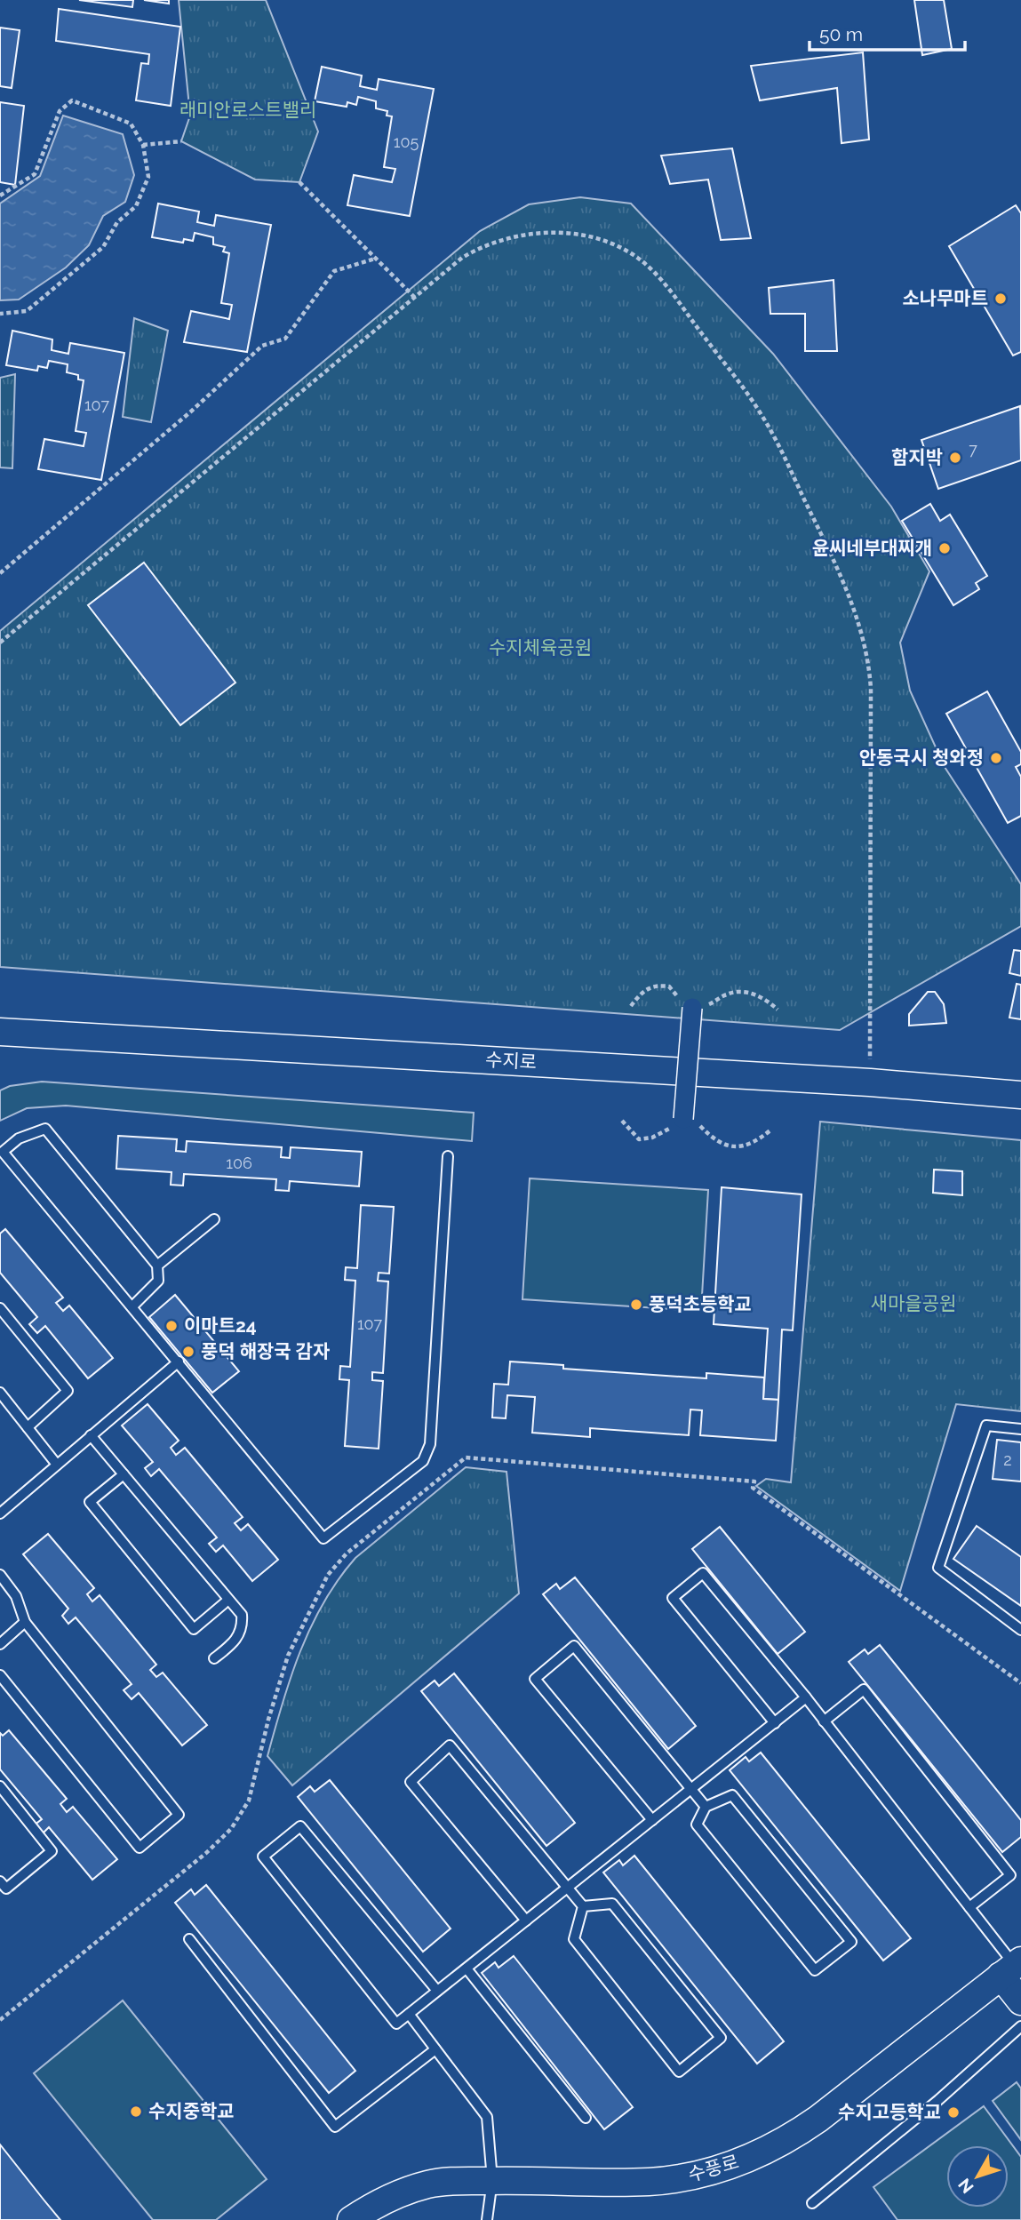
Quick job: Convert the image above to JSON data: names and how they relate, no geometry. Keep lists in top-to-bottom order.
{
  "streets": {
    "main road": ["수지로", "수풍로"]
  },
  "parks": ["래미안로스트밸리", "수지체육공원", "새마을공원"],
  "places": [
    "소나무마트",
    "함지박",
    "윤씨네부대찌개",
    "안동국시 청와정",
    "풍덕초등학교",
    "이마트24",
    "풍덕 해장국 감자",
    "수지중학교",
    "수지고등학교"
  ],
  "house_numbers": [
    "105",
    "107",
    "7",
    "106",
    "107",
    "2"
  ],
  "scale_bar": "50 m",
  "north": "bottom left"
}
